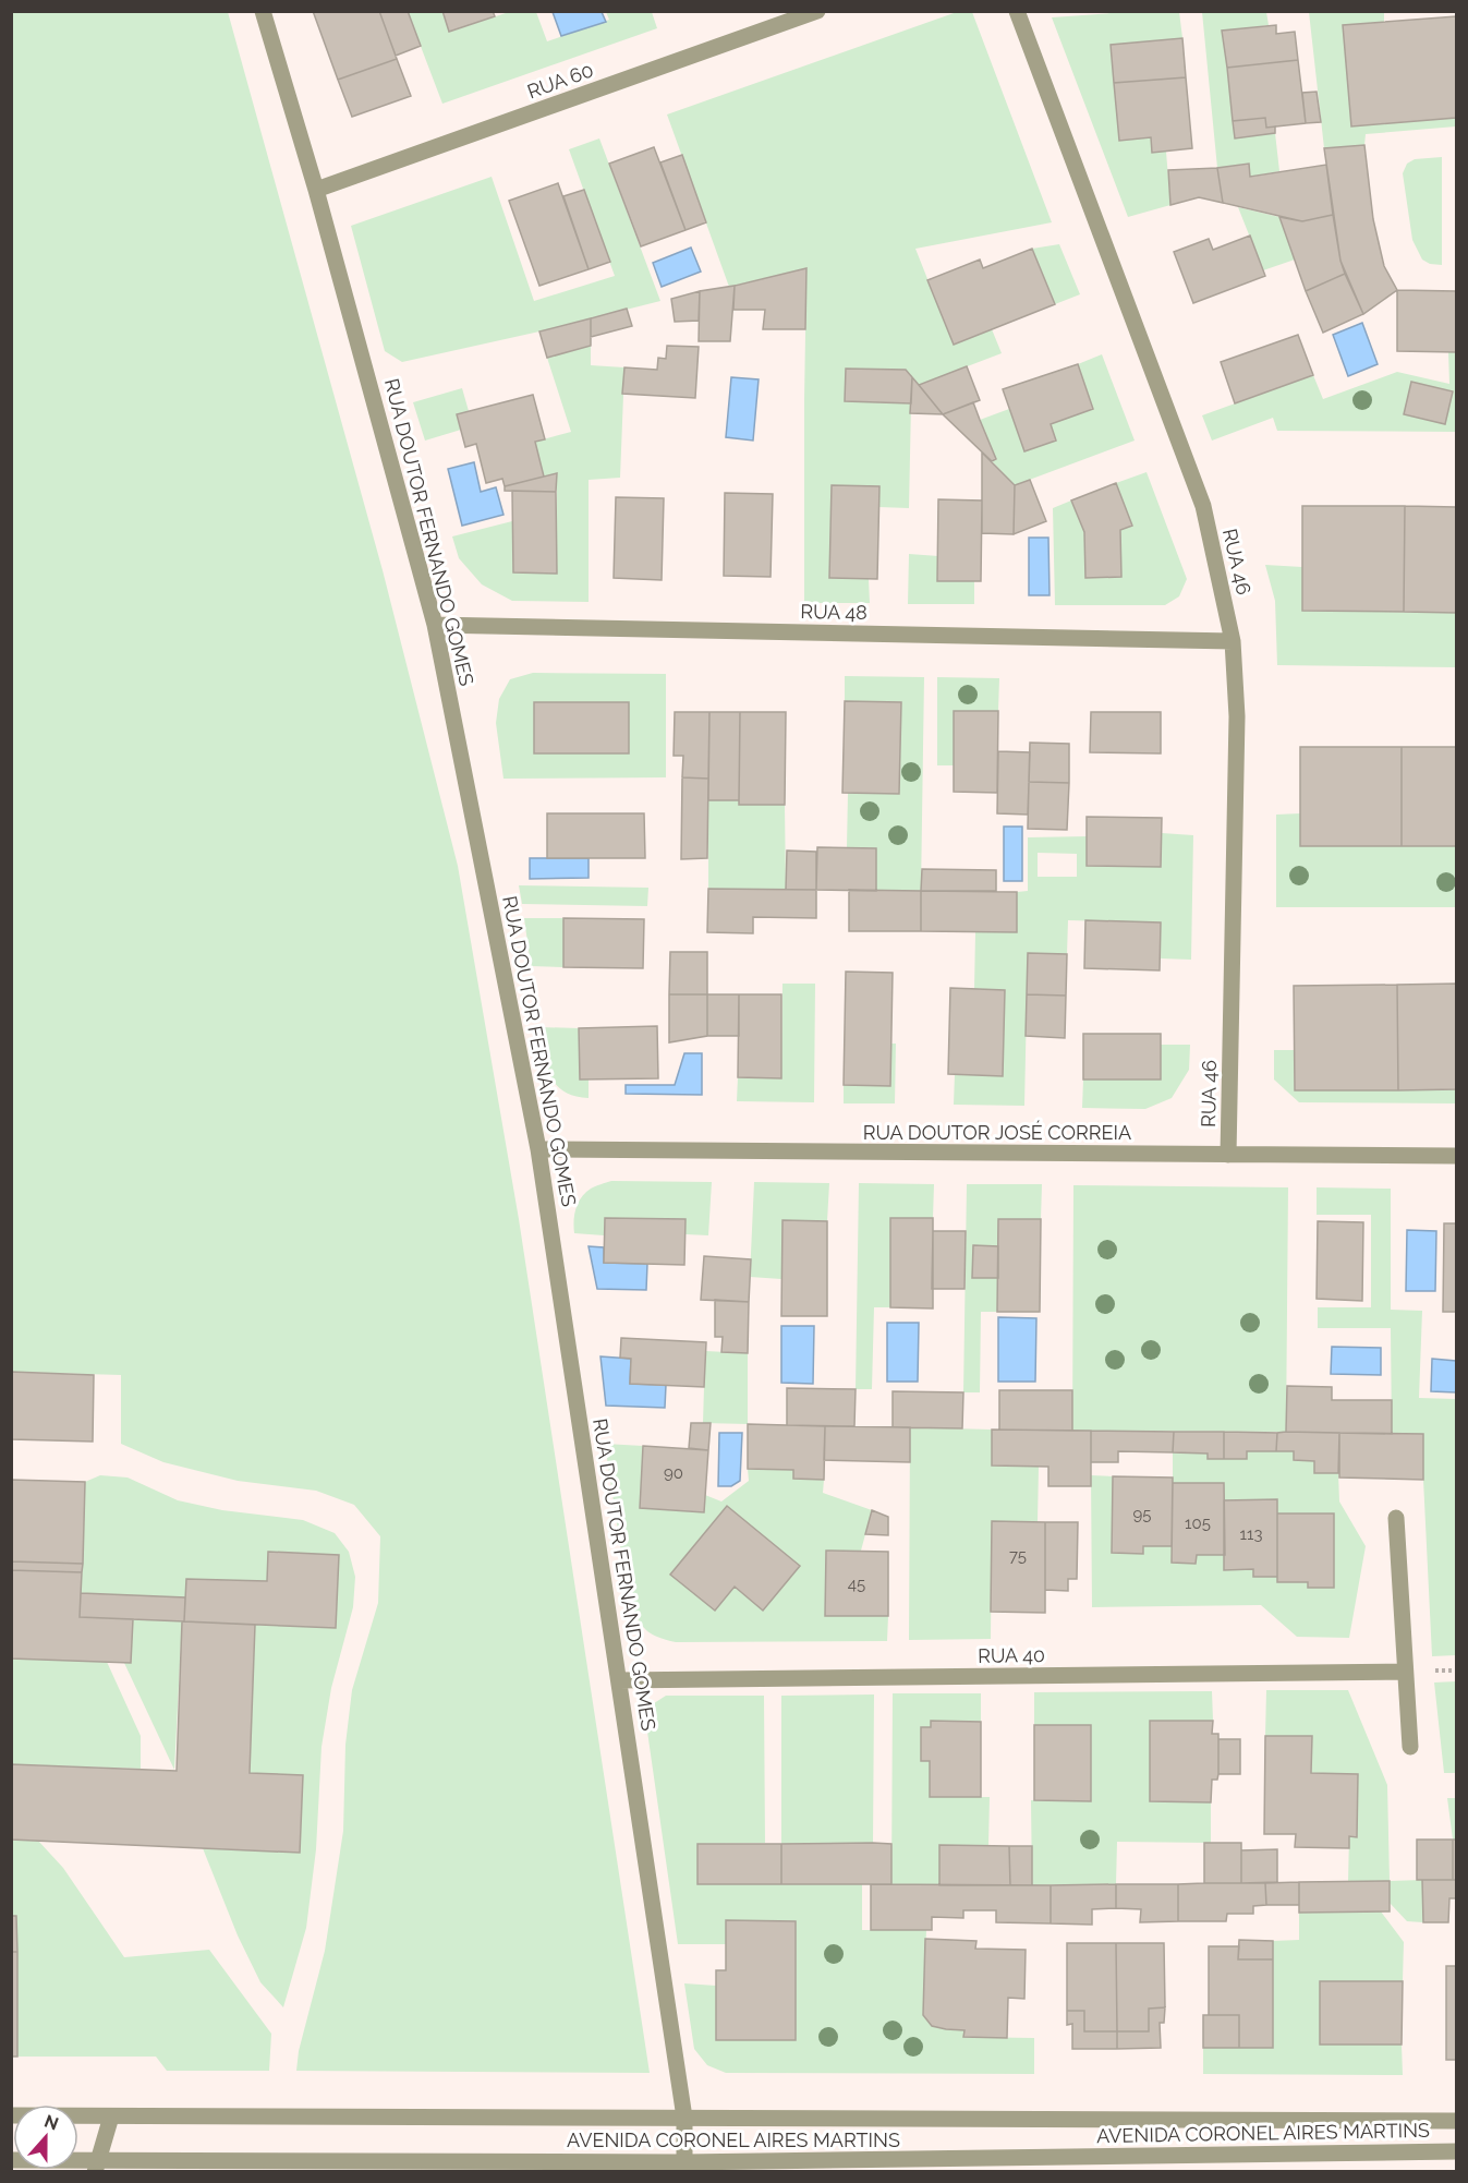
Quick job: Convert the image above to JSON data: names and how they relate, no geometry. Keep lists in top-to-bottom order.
{
  "streets": {
    "street": [
      "RUA 60",
      "RUA DOUTOR FERNANDO GOMES",
      "RUA 46",
      "RUA 48",
      "RUA DOUTOR JOSÉ CORREIA",
      "RUA 40",
      "AVENIDA CORONEL AIRES MARTINS"
    ]
  },
  "crossings": [
    ["RUA 60", "RUA DOUTOR FERNANDO GOMES"],
    ["RUA DOUTOR FERNANDO GOMES", "RUA 48"],
    ["RUA DOUTOR FERNANDO GOMES", "RUA DOUTOR JOSÉ CORREIA"],
    ["RUA DOUTOR FERNANDO GOMES", "RUA 40"],
    ["RUA DOUTOR FERNANDO GOMES", "AVENIDA CORONEL AIRES MARTINS"],
    ["RUA 46", "RUA 48"],
    ["RUA 46", "RUA DOUTOR JOSÉ CORREIA"]
  ],
  "house_numbers": [
    "90",
    "95",
    "105",
    "113",
    "75",
    "45"
  ],
  "north": "top"
}
